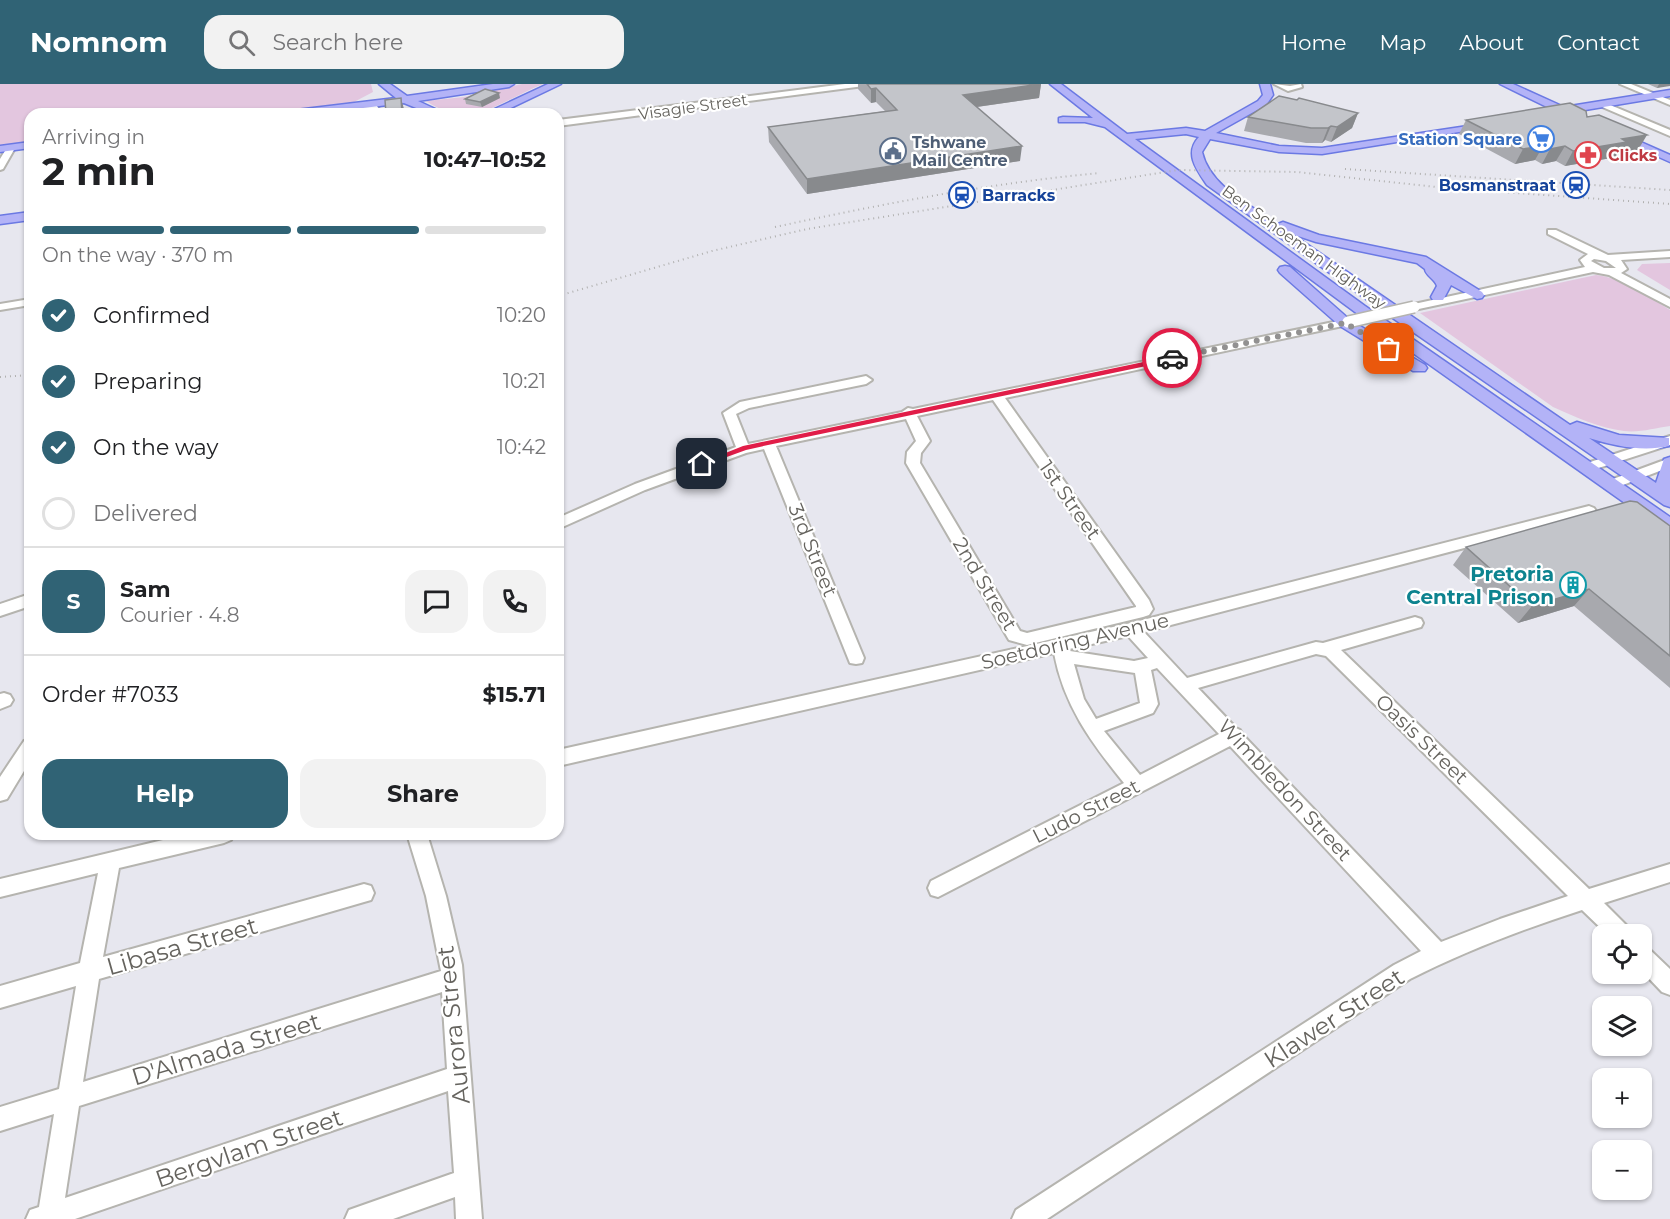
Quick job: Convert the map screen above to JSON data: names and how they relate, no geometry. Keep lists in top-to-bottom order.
{
  "streets": {
    "main road": ["Ben Schoeman Highway"],
    "street": [
      "Visagie Street",
      "1st Street",
      "3rd Street",
      "2nd Street",
      "Soetdoring Avenue",
      "Oasis Street",
      "Wimbledon Street",
      "Ludo Street",
      "Libasa Street",
      "Klawer Street",
      "Aurora Street",
      "D'Almada Street",
      "Bergvlam Street"
    ]
  },
  "crossings": [
    ["1st Street", "2nd Street"],
    ["Soetdoring Avenue", "Wimbledon Street"],
    ["Oasis Street", "Klawer Street"],
    ["Wimbledon Street", "Ludo Street"],
    ["Wimbledon Street", "Klawer Street"],
    ["Aurora Street", "D'Almada Street"],
    ["Aurora Street", "Bergvlam Street"]
  ],
  "places": {
    "supermarket": ["Station Square"],
    "public building": ["Tshwane Mail Centre"],
    "pharmacy": ["Clicks"],
    "station": ["Bosmanstraat", "Barracks"],
    "building": ["Pretoria Central Prison"]
  },
  "page": {
    "header": "Nomnom",
    "search": "Search here",
    "nav": [
      "Home",
      "Map",
      "About",
      "Contact"
    ],
    "heading": ["2 min", "Arriving in", "10:47–10:52"],
    "panel": [
      "Sam",
      "Courier · 4.8",
      "Order #7033",
      "$15.71"
    ],
    "bar": "On the way · 370 m",
    "list": [
      ["Confirmed", "10:20"],
      ["Preparing", "10:21"],
      ["On the way", "10:42"],
      "Delivered"
    ],
    "round": "S",
    "buttons": ["Help", "Share"],
    "map_buttons": ["+", "−"]
  }
}
